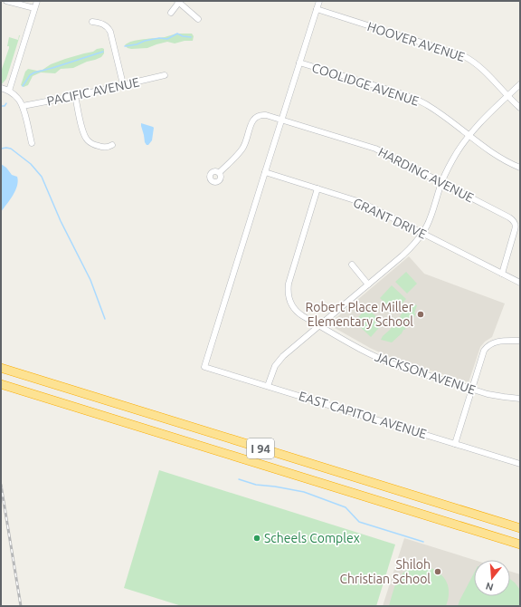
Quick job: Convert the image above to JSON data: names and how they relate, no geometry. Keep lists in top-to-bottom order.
{
  "streets": {
    "highway": ["I 94"],
    "street": [
      "HOOVER AVENUE",
      "COOLIDGE AVENUE",
      "PACIFIC AVENUE",
      "HARDING AVENUE",
      "GRANT DRIVE",
      "JACKSON AVENUE",
      "EAST CAPITOL AVENUE"
    ]
  },
  "crossings": [
    ["HARDING AVENUE", "GRANT DRIVE"],
    ["GRANT DRIVE", "JACKSON AVENUE"],
    ["GRANT DRIVE", "EAST CAPITOL AVENUE"]
  ],
  "places": ["Robert Place Miller Elementary School", "Scheels Complex", "Shiloh Christian School"],
  "north": "bottom"
}
